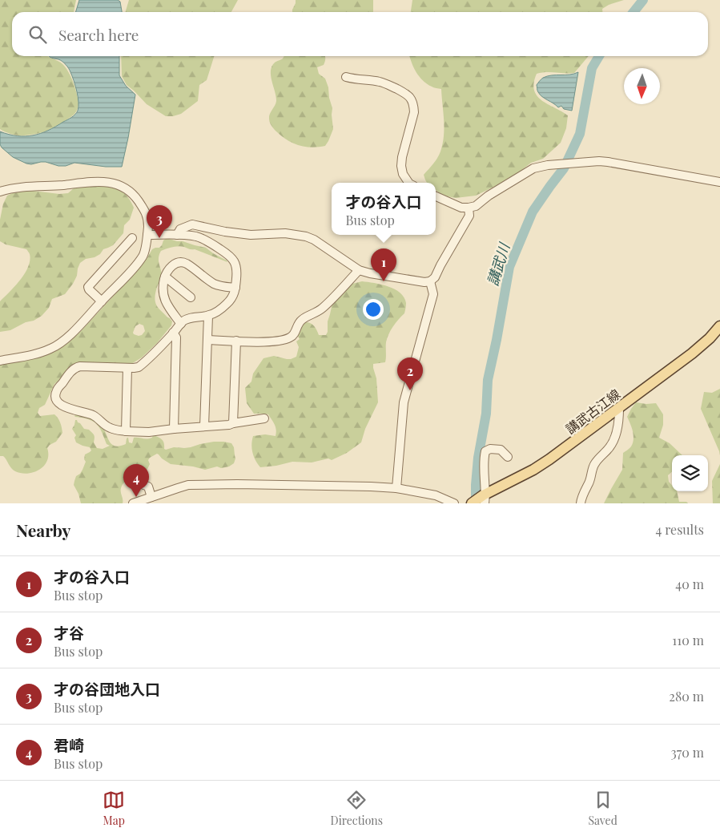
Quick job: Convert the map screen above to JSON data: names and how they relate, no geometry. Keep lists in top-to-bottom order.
{
  "streets": {
    "main road": ["講武古江線"]
  },
  "water": ["講武川"],
  "north": "bottom",
  "page": {
    "search": "Search here",
    "popup": ["才の谷入口", "Bus stop"],
    "pins": [
      "3",
      "1",
      "2",
      "4"
    ],
    "heading": ["Nearby", "4 results"],
    "list": [
      {
        "mark": "1",
        "name": "才の谷入口",
        "note": "Bus stop",
        "value": "40 m"
      },
      {
        "mark": "2",
        "name": "才谷",
        "note": "Bus stop",
        "value": "110 m"
      },
      {
        "mark": "3",
        "name": "才の谷団地入口",
        "note": "Bus stop",
        "value": "280 m"
      },
      {
        "mark": "4",
        "name": "君崎",
        "note": "Bus stop",
        "value": "370 m"
      }
    ],
    "nav": ["Map", "Directions", "Saved"]
  }
}
